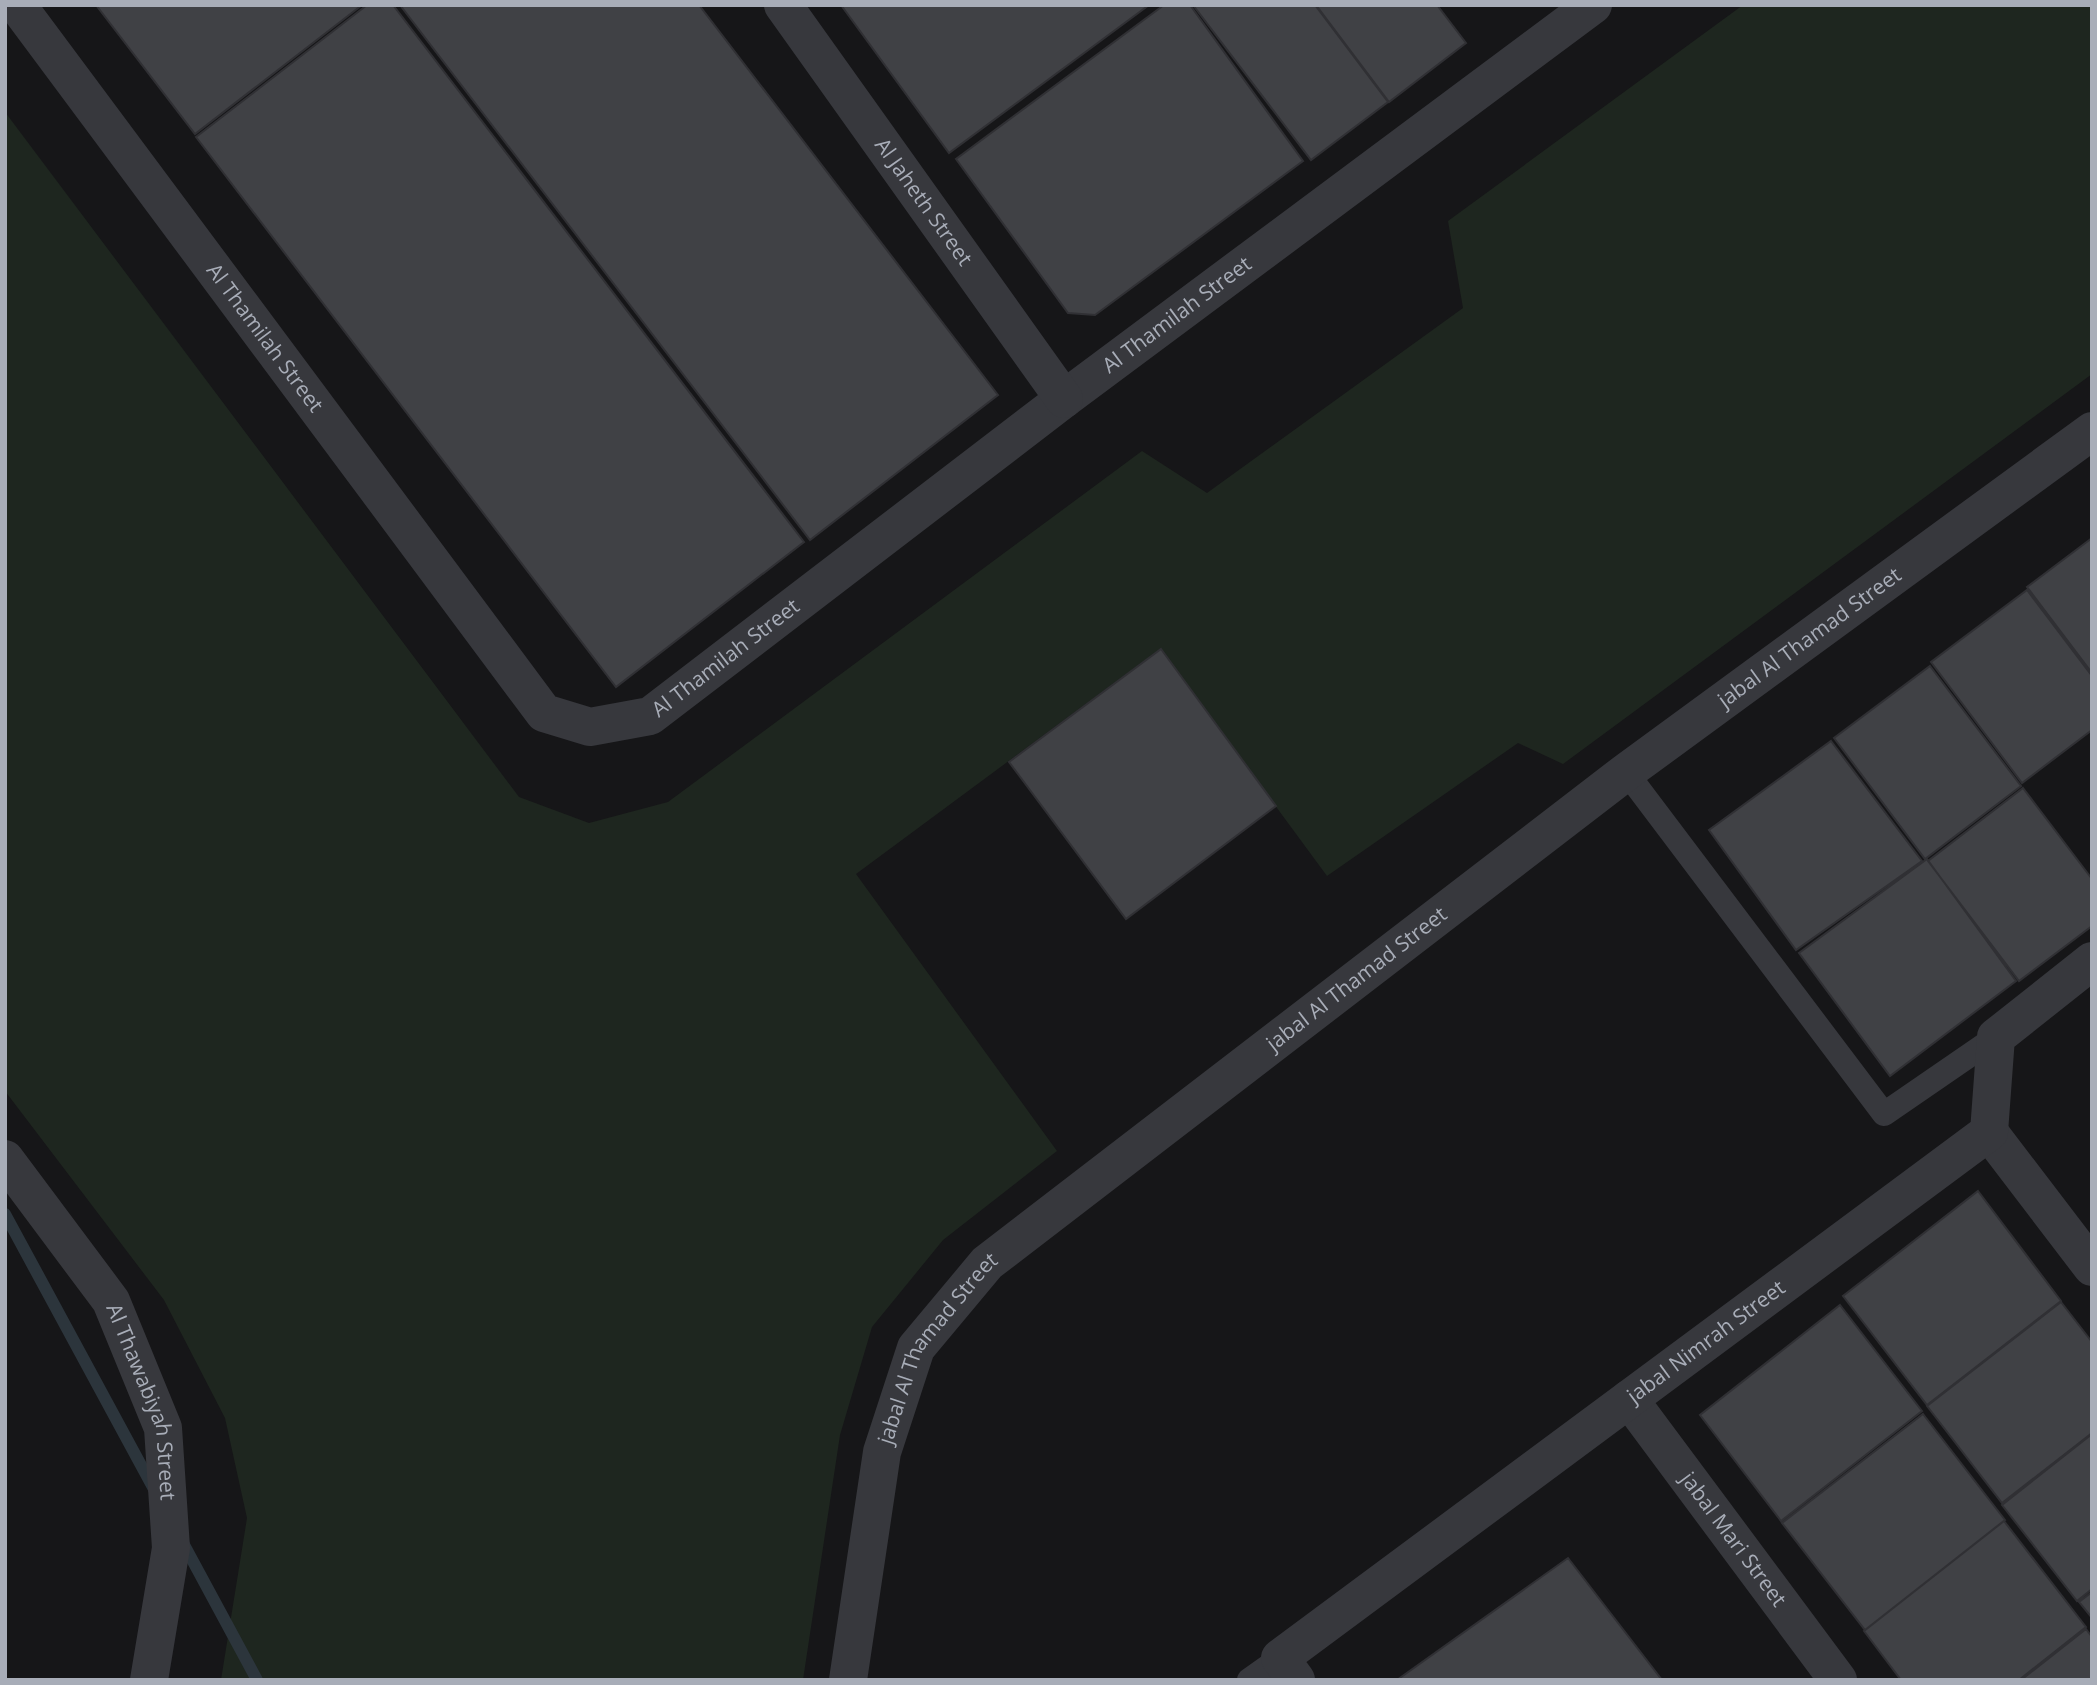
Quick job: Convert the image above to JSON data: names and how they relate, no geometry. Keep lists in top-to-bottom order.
{
  "streets": {
    "street": [
      "Al Jaheth Street",
      "Al Thamilah Street",
      "jabal Al Thamad Street",
      "jabal Nimrah Street",
      "Al Thawabiyah Street",
      "jabal Mari Street"
    ]
  },
  "crossings": [
    ["Al Jaheth Street", "Al Thamilah Street"],
    ["jabal Nimrah Street", "jabal Mari Street"]
  ]
}
